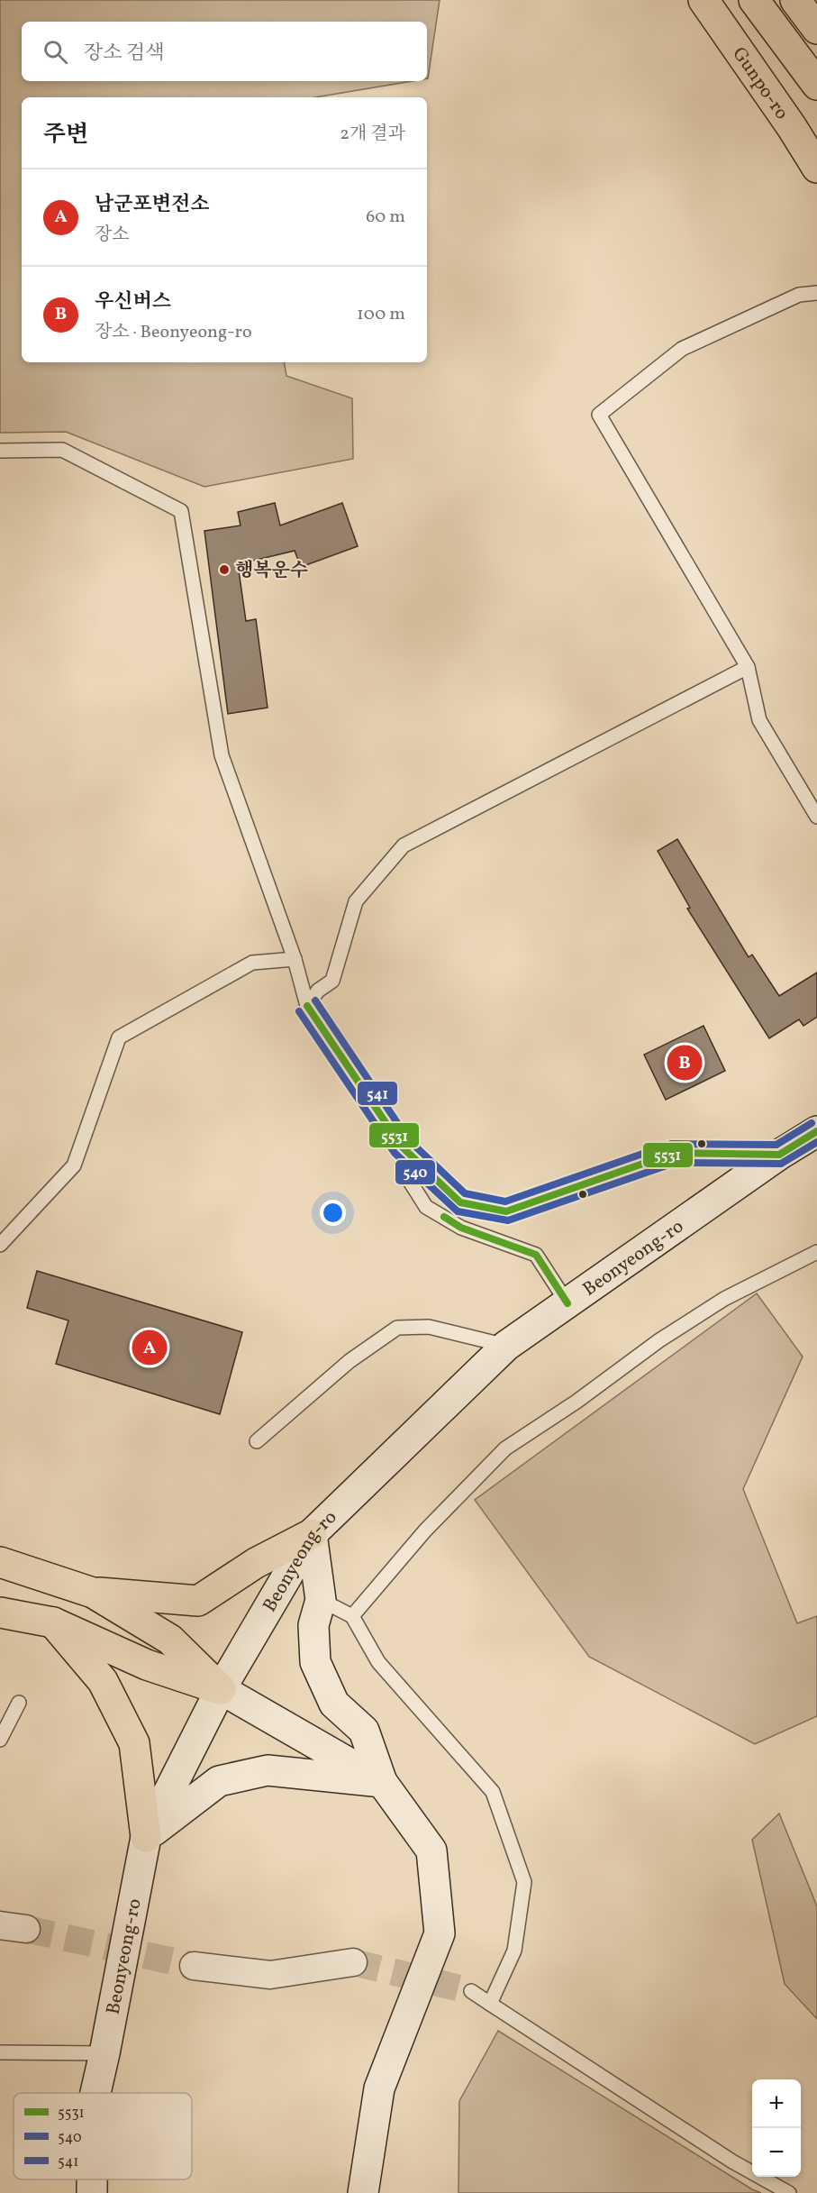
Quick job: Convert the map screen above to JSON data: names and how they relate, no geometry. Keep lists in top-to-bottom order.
{
  "streets": {
    "main road": ["Gunpo-ro"],
    "street": ["Beonyeong-ro"]
  },
  "places": ["행복운수"],
  "lines": ["transit line 541", "transit line 5531", "transit line 540"],
  "legend": ["5531", "540", "541"],
  "page": {
    "search": "장소 검색",
    "heading": ["주변", "2개 결과"],
    "list": [
      {
        "mark": "A",
        "name": "남군포변전소",
        "note": "장소",
        "value": "60 m"
      },
      {
        "mark": "B",
        "name": "우신버스",
        "note": "장소 · Beonyeong-ro",
        "value": "100 m"
      }
    ],
    "pins": ["B", "A"],
    "map_buttons": ["+", "−"]
  }
}
